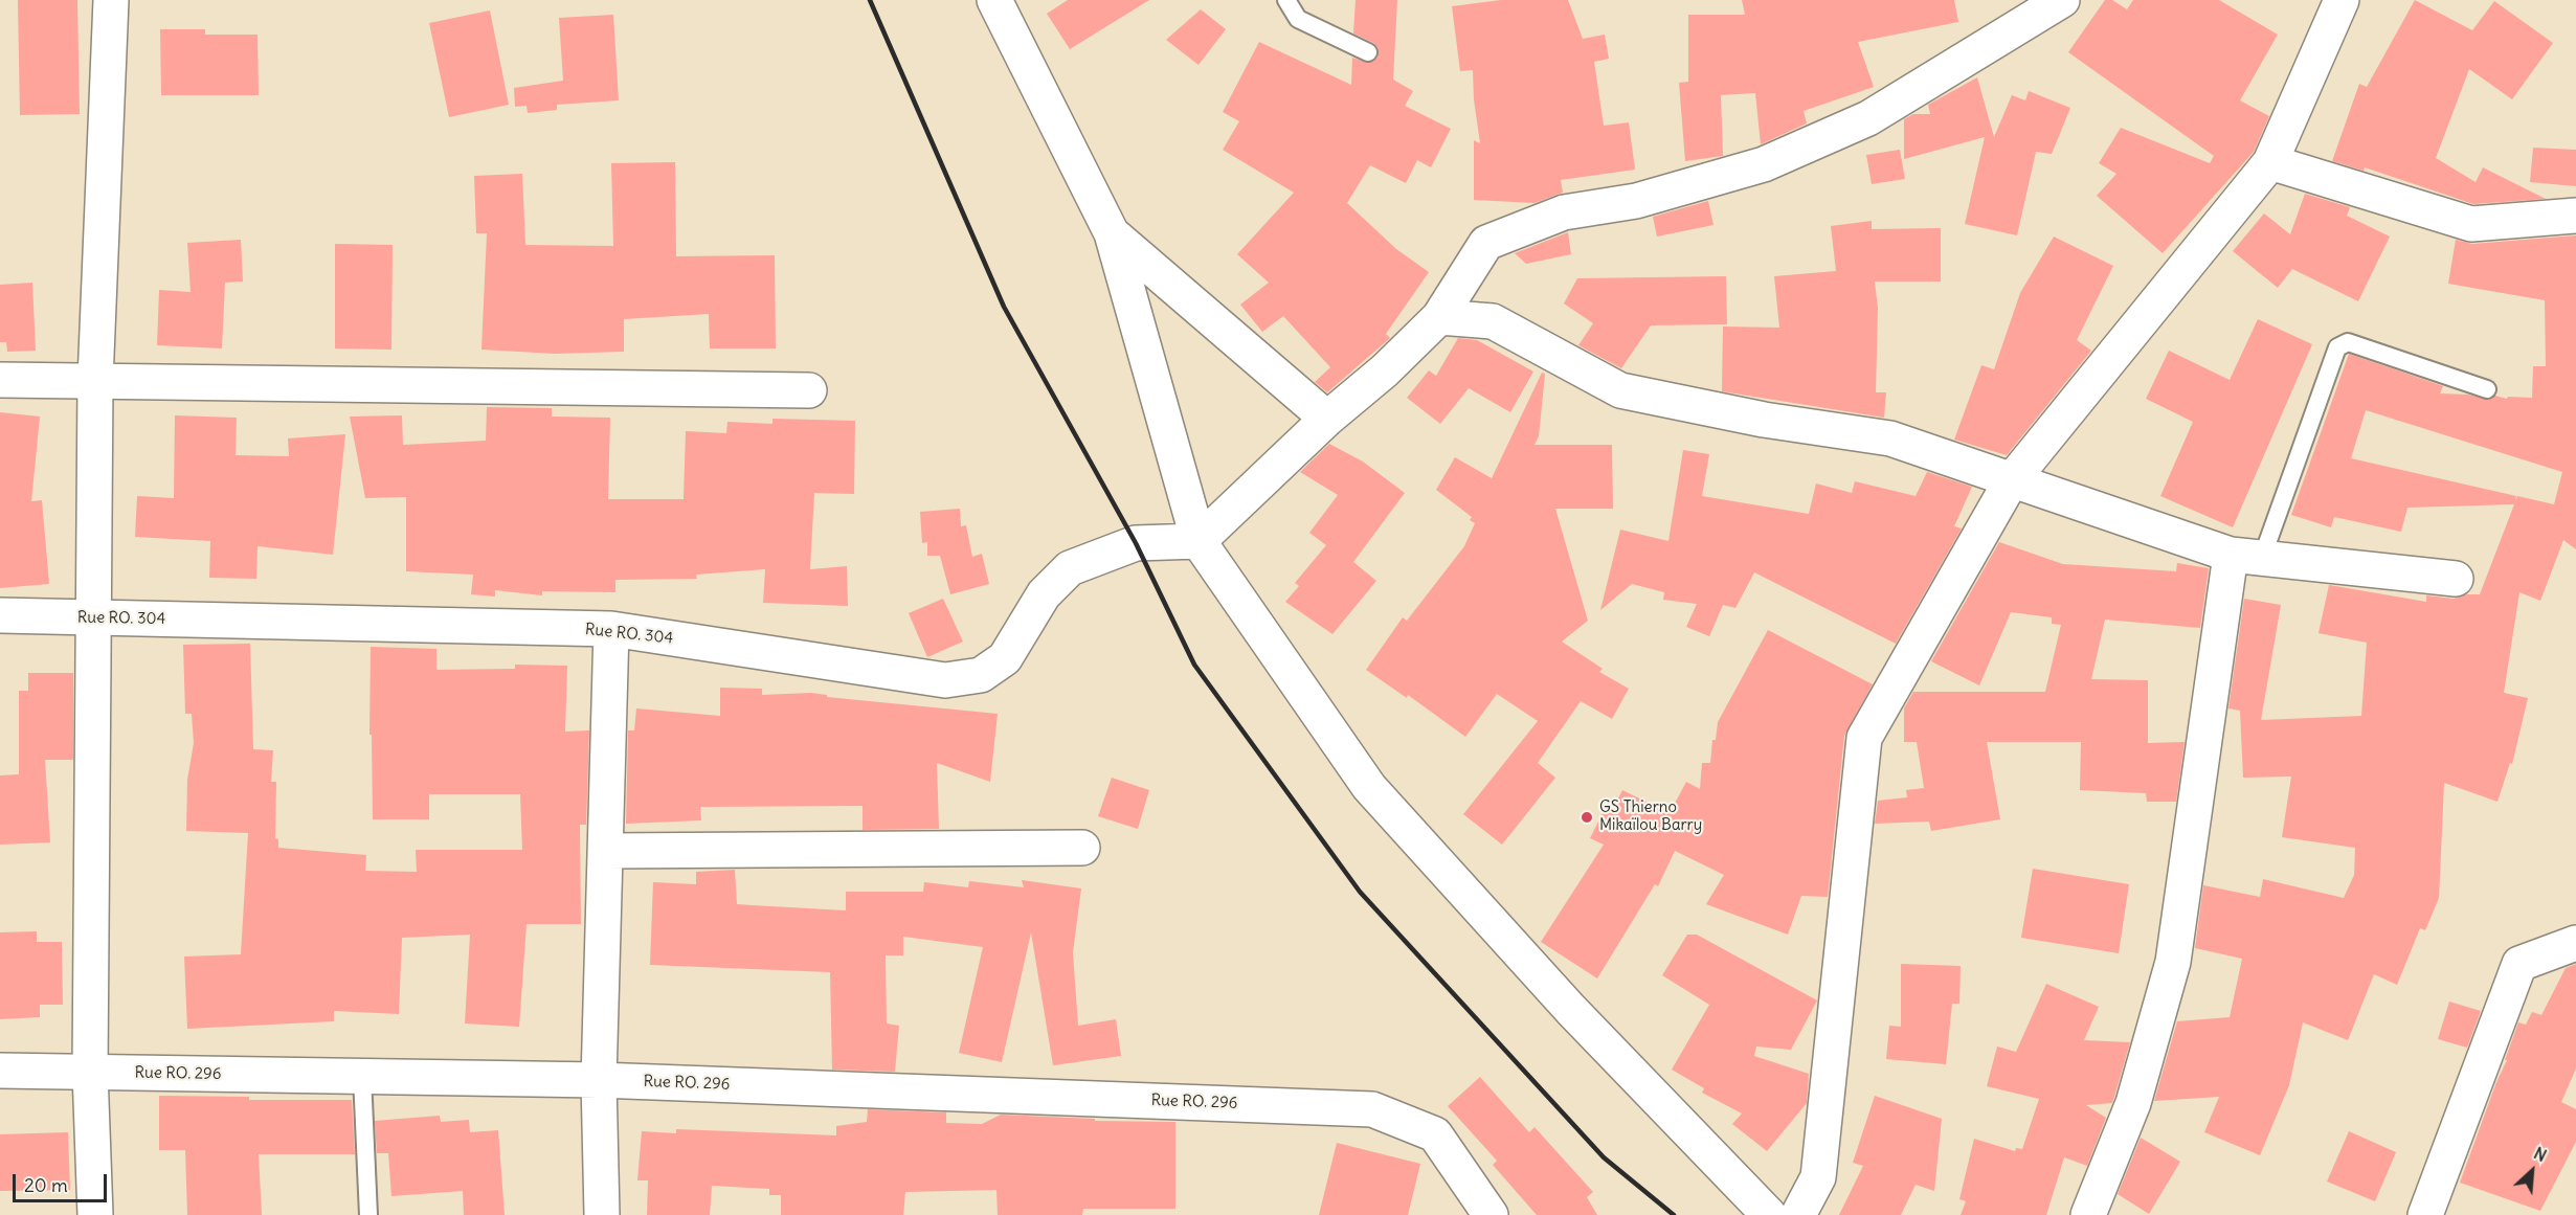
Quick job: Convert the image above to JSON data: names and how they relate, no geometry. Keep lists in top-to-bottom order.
{
  "streets": {
    "street": ["Rue RO. 304", "Rue RO. 296"]
  },
  "places": ["GS Thierno Mikaïlou Barry"],
  "scale_bar": "20 m",
  "north": "top right"
}
